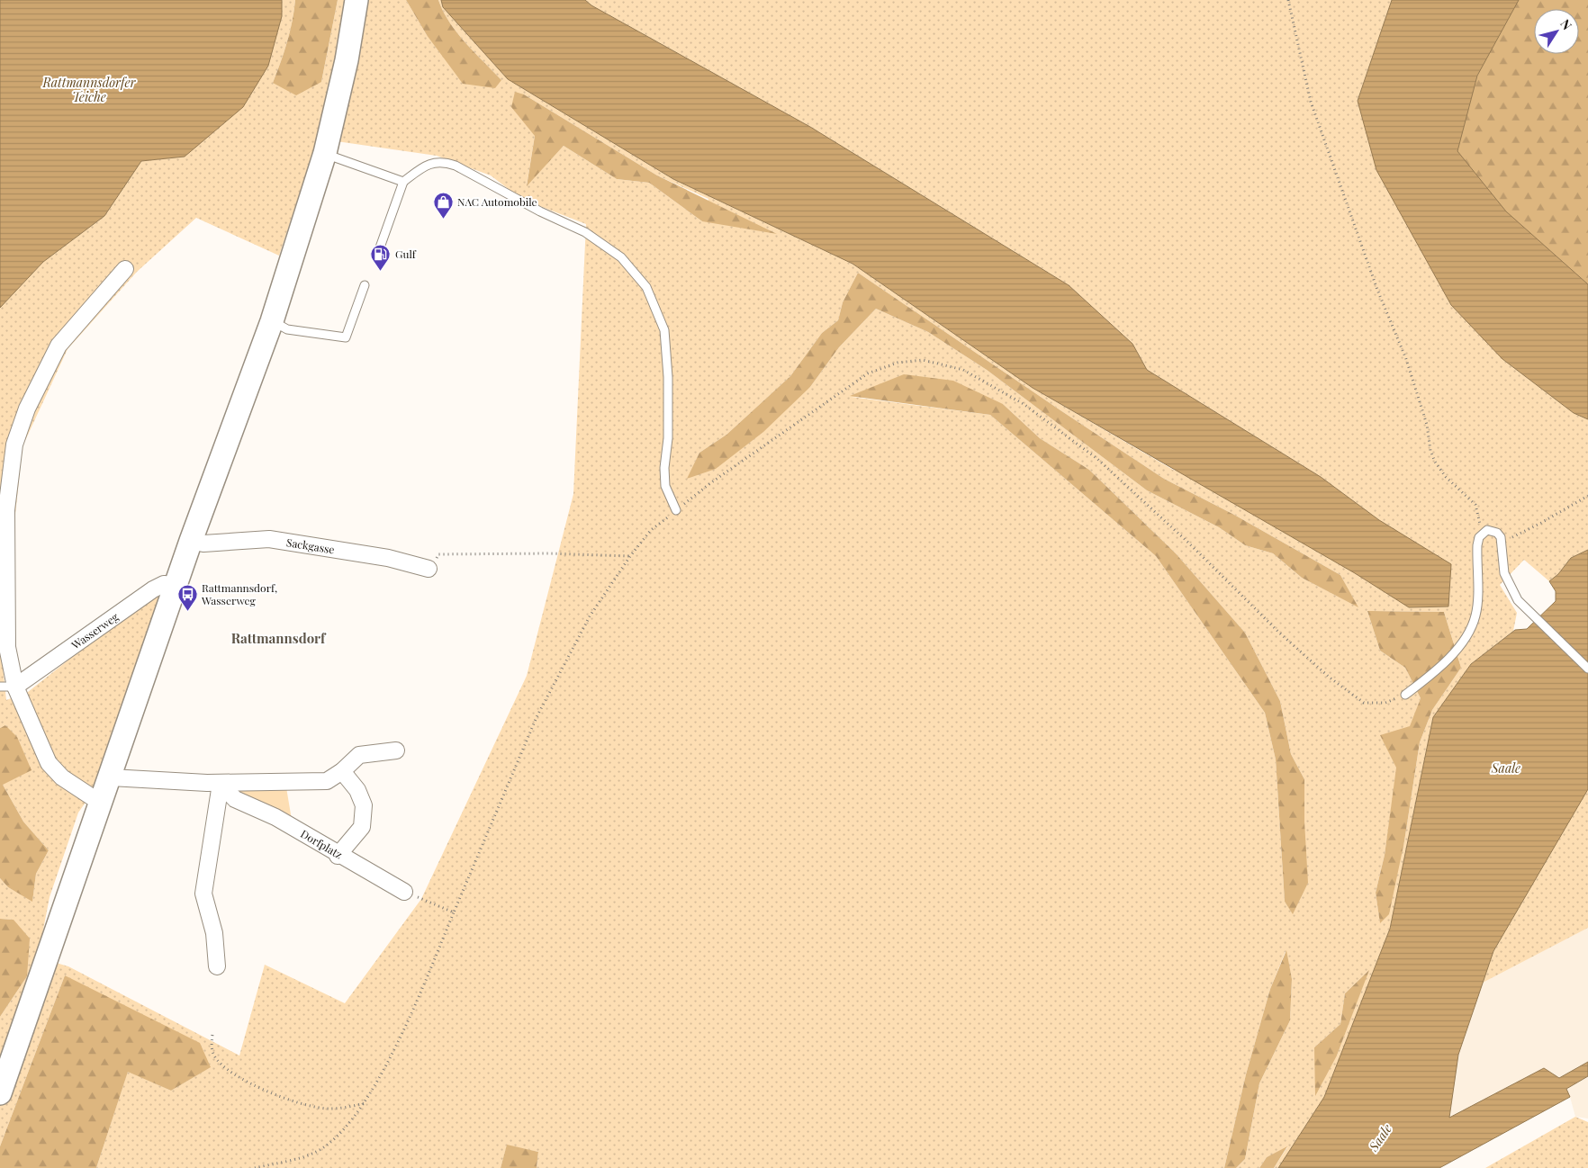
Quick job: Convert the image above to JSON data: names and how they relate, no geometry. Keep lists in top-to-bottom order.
{
  "streets": {
    "street": ["Sackgasse", "Wasserweg", "Dorfplatz"]
  },
  "districts": ["Rattmannsdorf"],
  "water": ["Rattmannsdorfer Teiche", "Saale"],
  "places": {
    "shop": ["NAC Automobile"],
    "fuel station": ["Gulf"],
    "bus stop": ["Rattmannsdorf, Wasserweg"]
  },
  "north": "top right"
}
